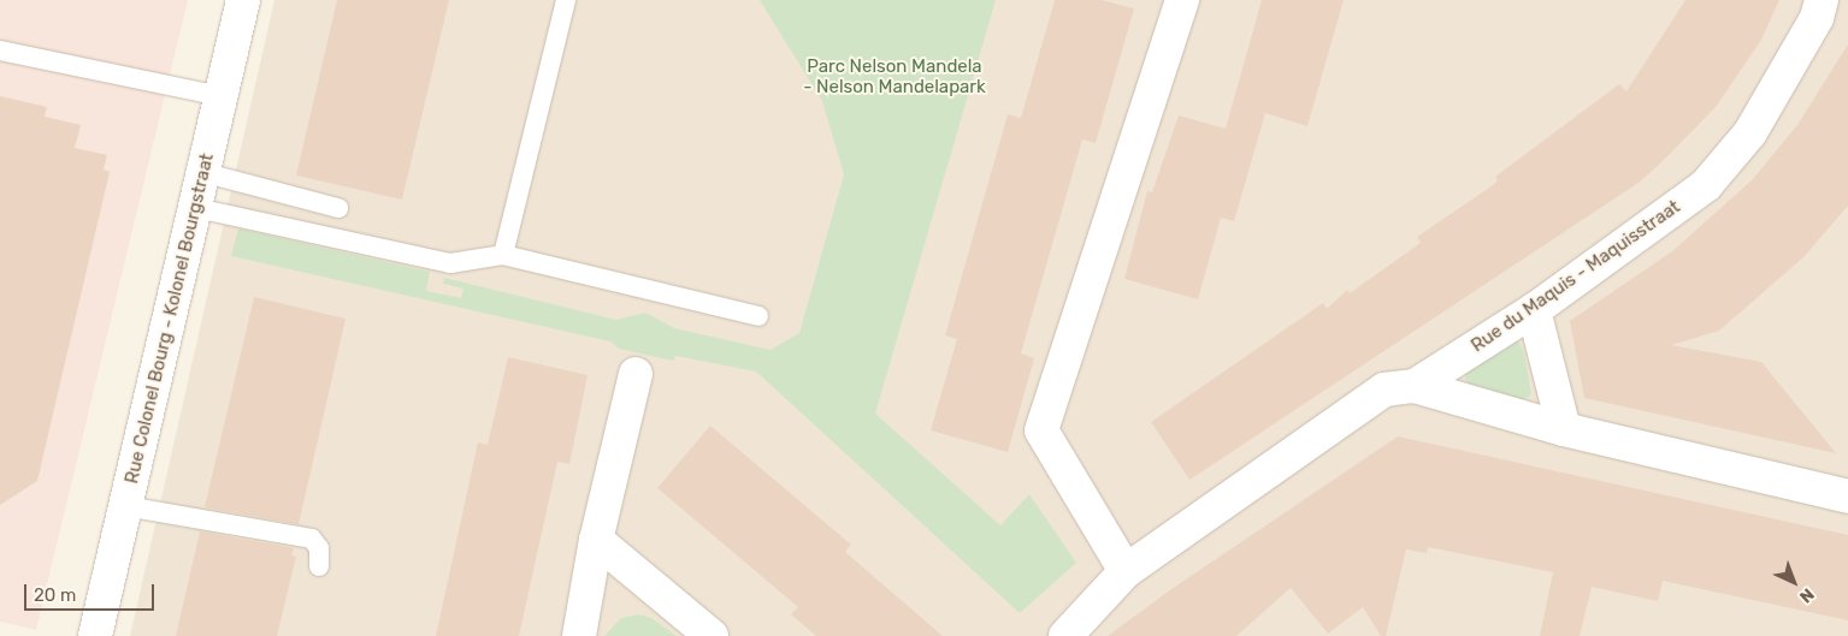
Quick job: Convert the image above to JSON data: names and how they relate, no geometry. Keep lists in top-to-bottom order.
{
  "streets": {
    "street": ["Rue du Maquis - Maquisstraat", "Rue Colonel Bourg - Kolonel Bourgstraat"]
  },
  "parks": ["Parc Nelson Mandela - Nelson Mandelapark"],
  "scale_bar": "20 m",
  "north": "bottom right"
}
